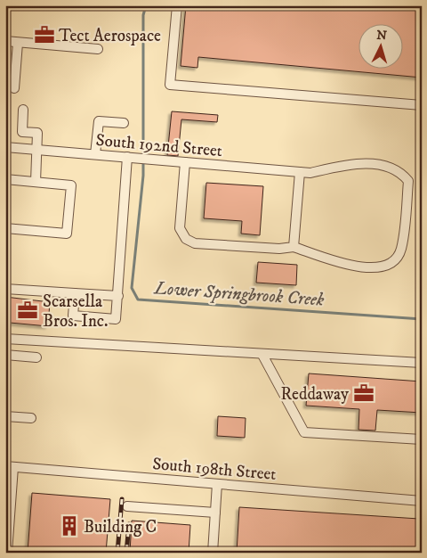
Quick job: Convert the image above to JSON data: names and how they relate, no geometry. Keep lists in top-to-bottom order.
{
  "streets": {
    "street": ["South 192nd Street", "South 198th Street"]
  },
  "water": ["Lower Springbrook Creek"],
  "places": {
    "office": ["Tect Aerospace", "Scarsella Bros. Inc.", "Reddaway"],
    "building": ["Building C"]
  },
  "north": "top"
}
